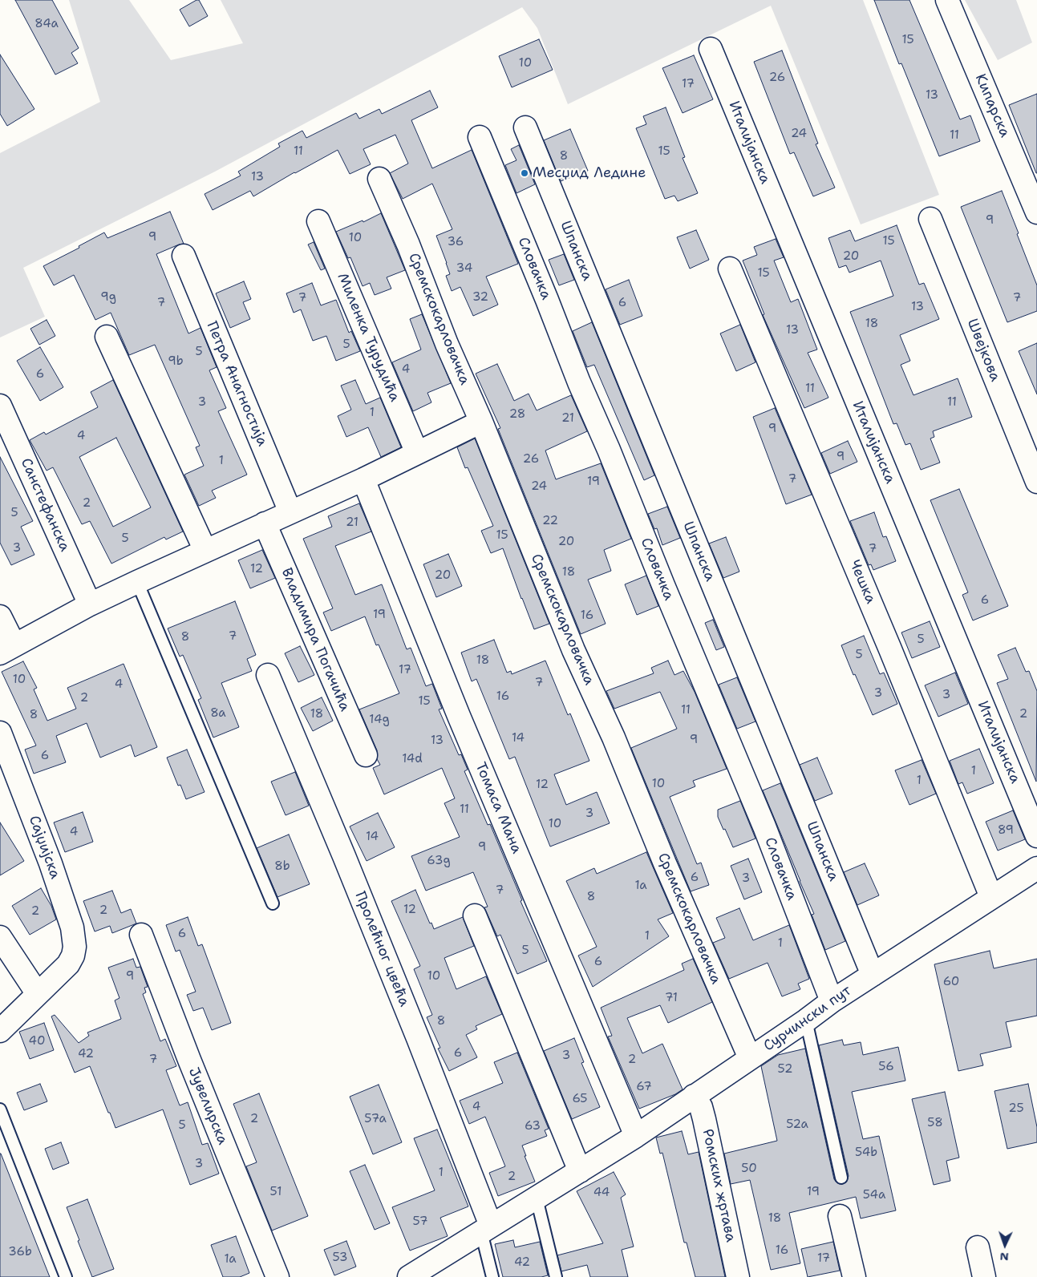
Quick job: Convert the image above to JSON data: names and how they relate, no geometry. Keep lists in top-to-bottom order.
{
  "streets": {
    "street": [
      "Кипарска",
      "Италијанска",
      "Шпанска",
      "Словачка",
      "Сремскокарловачка",
      "Миленка Турудића",
      "Швејкова",
      "Петра Анагностија",
      "Санстефанска",
      "Чешка",
      "Владимира Погачића",
      "Томаса Мана",
      "Сајџијска",
      "Пролећног цвећа",
      "Сурчински пут",
      "Јувелирска",
      "Ромских жртава"
    ]
  },
  "crossings": [
    ["Шпанска", "Сурчински пут"],
    ["Словачка", "Сурчински пут"],
    ["Сремскокарловачка", "Сурчински пут"],
    ["Чешка", "Сурчински пут"],
    ["Томаса Мана", "Сурчински пут"],
    ["Пролећног цвећа", "Сурчински пут"],
    ["Сурчински пут", "Ромских жртава"]
  ],
  "places": ["Месџид Ледине"],
  "house_numbers": [
    "84a",
    "15",
    "10",
    "26",
    "17",
    "13",
    "24",
    "11",
    "11",
    "15",
    "8",
    "13",
    "9",
    "9",
    "10",
    "15",
    "36",
    "20",
    "34",
    "15",
    "9g",
    "32",
    "7",
    "7",
    "7",
    "6",
    "13",
    "18",
    "13",
    "5",
    "5",
    "9b",
    "4",
    "6",
    "11",
    "3",
    "11",
    "1",
    "28",
    "21",
    "9",
    "4",
    "9",
    "26",
    "1",
    "7",
    "19",
    "24",
    "2",
    "5",
    "22",
    "21",
    "15",
    "5",
    "20",
    "3",
    "7",
    "12",
    "18",
    "20",
    "6",
    "19",
    "16",
    "7",
    "8",
    "5",
    "5",
    "18",
    "17",
    "10",
    "7",
    "4",
    "3",
    "3",
    "16",
    "2",
    "15",
    "11",
    "8a",
    "18",
    "2",
    "8",
    "14g",
    "14",
    "9",
    "13",
    "6",
    "14d",
    "1",
    "1",
    "10",
    "12",
    "11",
    "3",
    "10",
    "89",
    "4",
    "14",
    "9",
    "63g",
    "8b",
    "6",
    "3",
    "1a",
    "7",
    "8",
    "12",
    "2",
    "2",
    "6",
    "1",
    "1",
    "5",
    "6",
    "9",
    "10",
    "60",
    "71",
    "8",
    "40",
    "6",
    "42",
    "3",
    "7",
    "2",
    "56",
    "52",
    "67",
    "65",
    "4",
    "25",
    "2",
    "57a",
    "58",
    "52a",
    "5",
    "63",
    "54b",
    "3",
    "50",
    "1",
    "2",
    "51",
    "19",
    "44",
    "54a",
    "18",
    "57",
    "16",
    "36b",
    "53",
    "17",
    "1a",
    "42"
  ],
  "north": "bottom"
}
